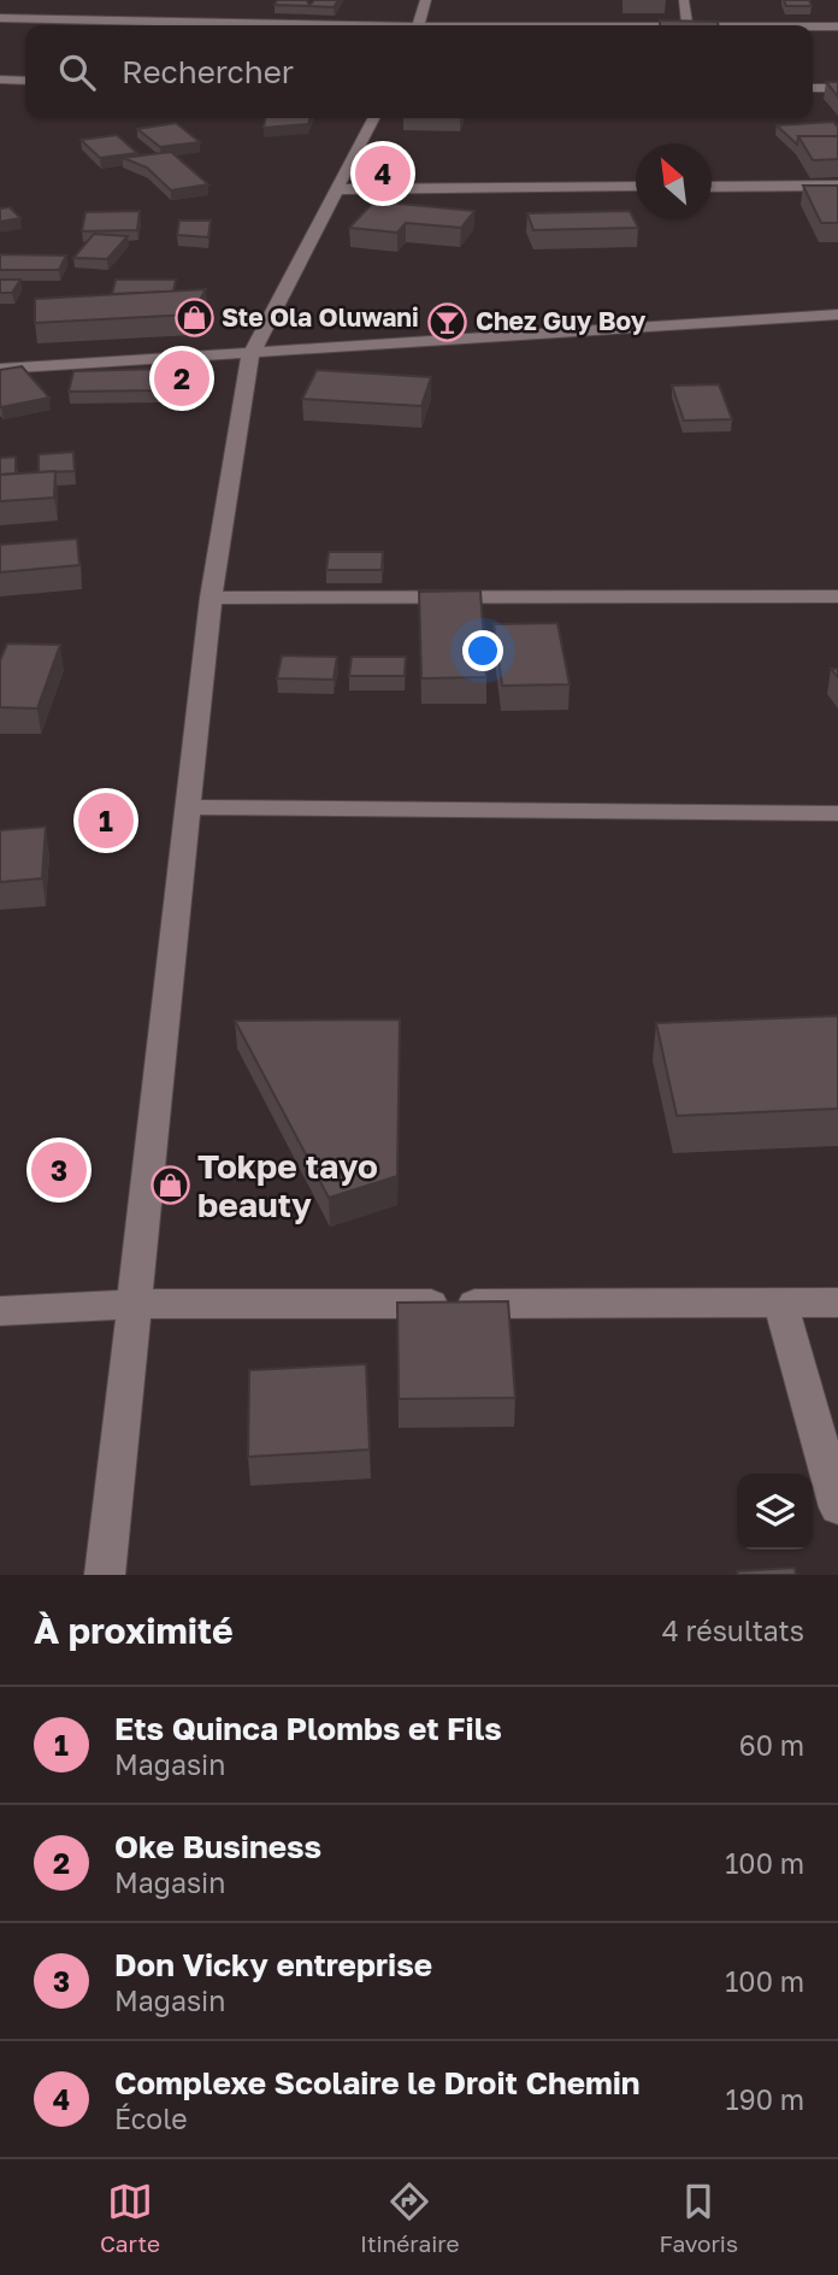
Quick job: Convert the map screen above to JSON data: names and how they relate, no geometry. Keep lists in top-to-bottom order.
{
  "places": {
    "shop": ["Ste Ola Oluwani", "Tokpe tayo beauty"],
    "bar": ["Chez Guy Boy"]
  },
  "north": "top left",
  "page": {
    "search": "Rechercher",
    "pins": [
      "4",
      "2",
      "1",
      "3"
    ],
    "heading": ["À proximité", "4 résultats"],
    "list": [
      {
        "mark": "1",
        "name": "Ets Quinca Plombs et Fils",
        "note": "Magasin",
        "value": "60 m"
      },
      {
        "mark": "2",
        "name": "Oke Business",
        "note": "Magasin",
        "value": "100 m"
      },
      {
        "mark": "3",
        "name": "Don Vicky entreprise",
        "note": "Magasin",
        "value": "100 m"
      },
      {
        "mark": "4",
        "name": "Complexe Scolaire le Droit Chemin",
        "note": "École",
        "value": "190 m"
      }
    ],
    "nav": ["Carte", "Itinéraire", "Favoris"]
  }
}
